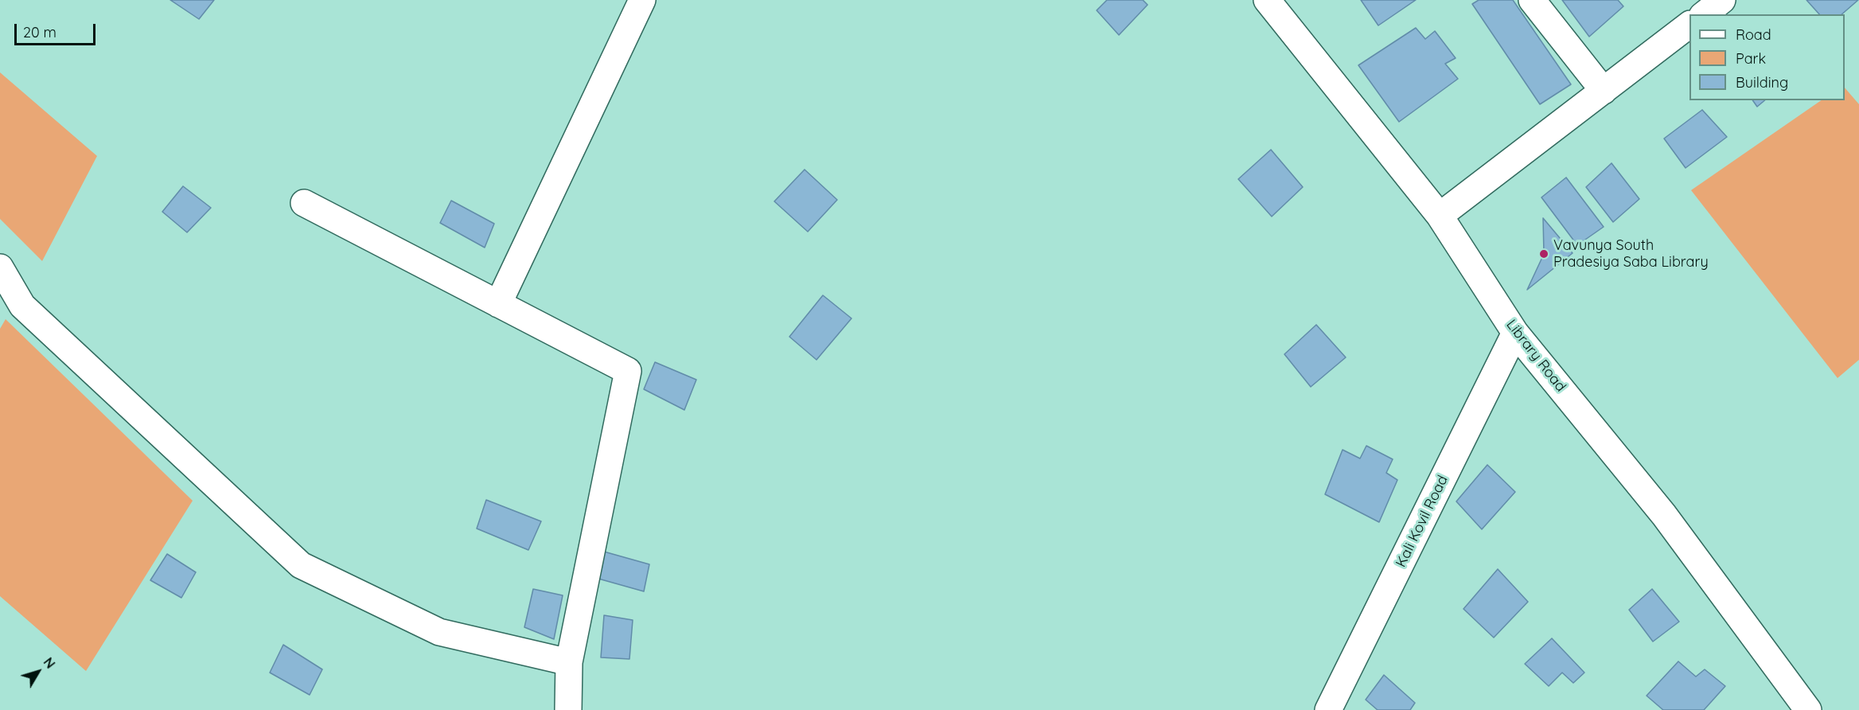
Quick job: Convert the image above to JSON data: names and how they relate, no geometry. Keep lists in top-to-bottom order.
{
  "streets": {
    "street": ["Library Road", "Kali Kovil Road"]
  },
  "crossings": [
    ["Library Road", "Kali Kovil Road"]
  ],
  "places": ["Vavunya South Pradesiya Saba Library"],
  "legend": ["Road", "Park", "Building"],
  "scale_bar": "20 m",
  "north": "top right"
}
